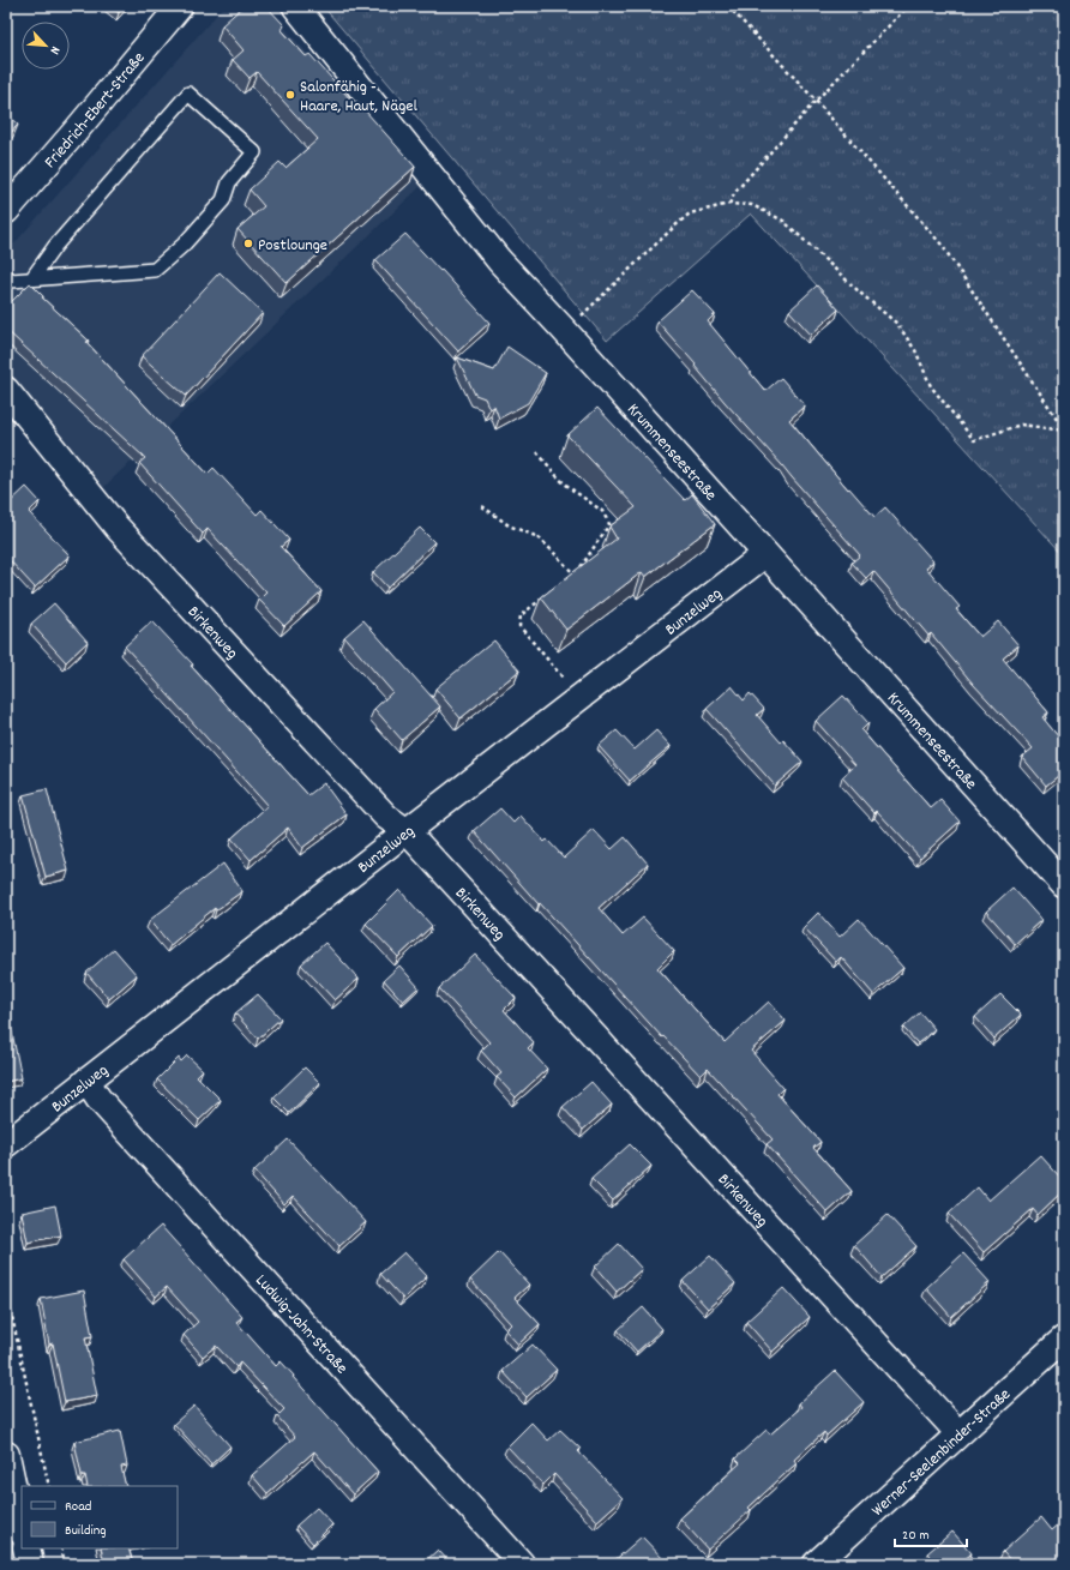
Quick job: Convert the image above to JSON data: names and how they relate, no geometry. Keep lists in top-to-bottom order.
{
  "streets": {
    "street": [
      "Friedrich-Ebert-Straße",
      "Krummenseestraße",
      "Bunzelweg",
      "Birkenweg",
      "Ludwig-Jahn-Straße",
      "Werner-Seelenbinder-Straße"
    ]
  },
  "crossings": [
    ["Krummenseestraße", "Bunzelweg"],
    ["Bunzelweg", "Birkenweg"],
    ["Bunzelweg", "Ludwig-Jahn-Straße"],
    ["Birkenweg", "Werner-Seelenbinder-Straße"]
  ],
  "places": ["Salonfähig - Haare, Haut, Nägel", "Postlounge"],
  "legend": ["Road", "Building"],
  "scale_bar": "20 m",
  "north": "bottom right"
}
